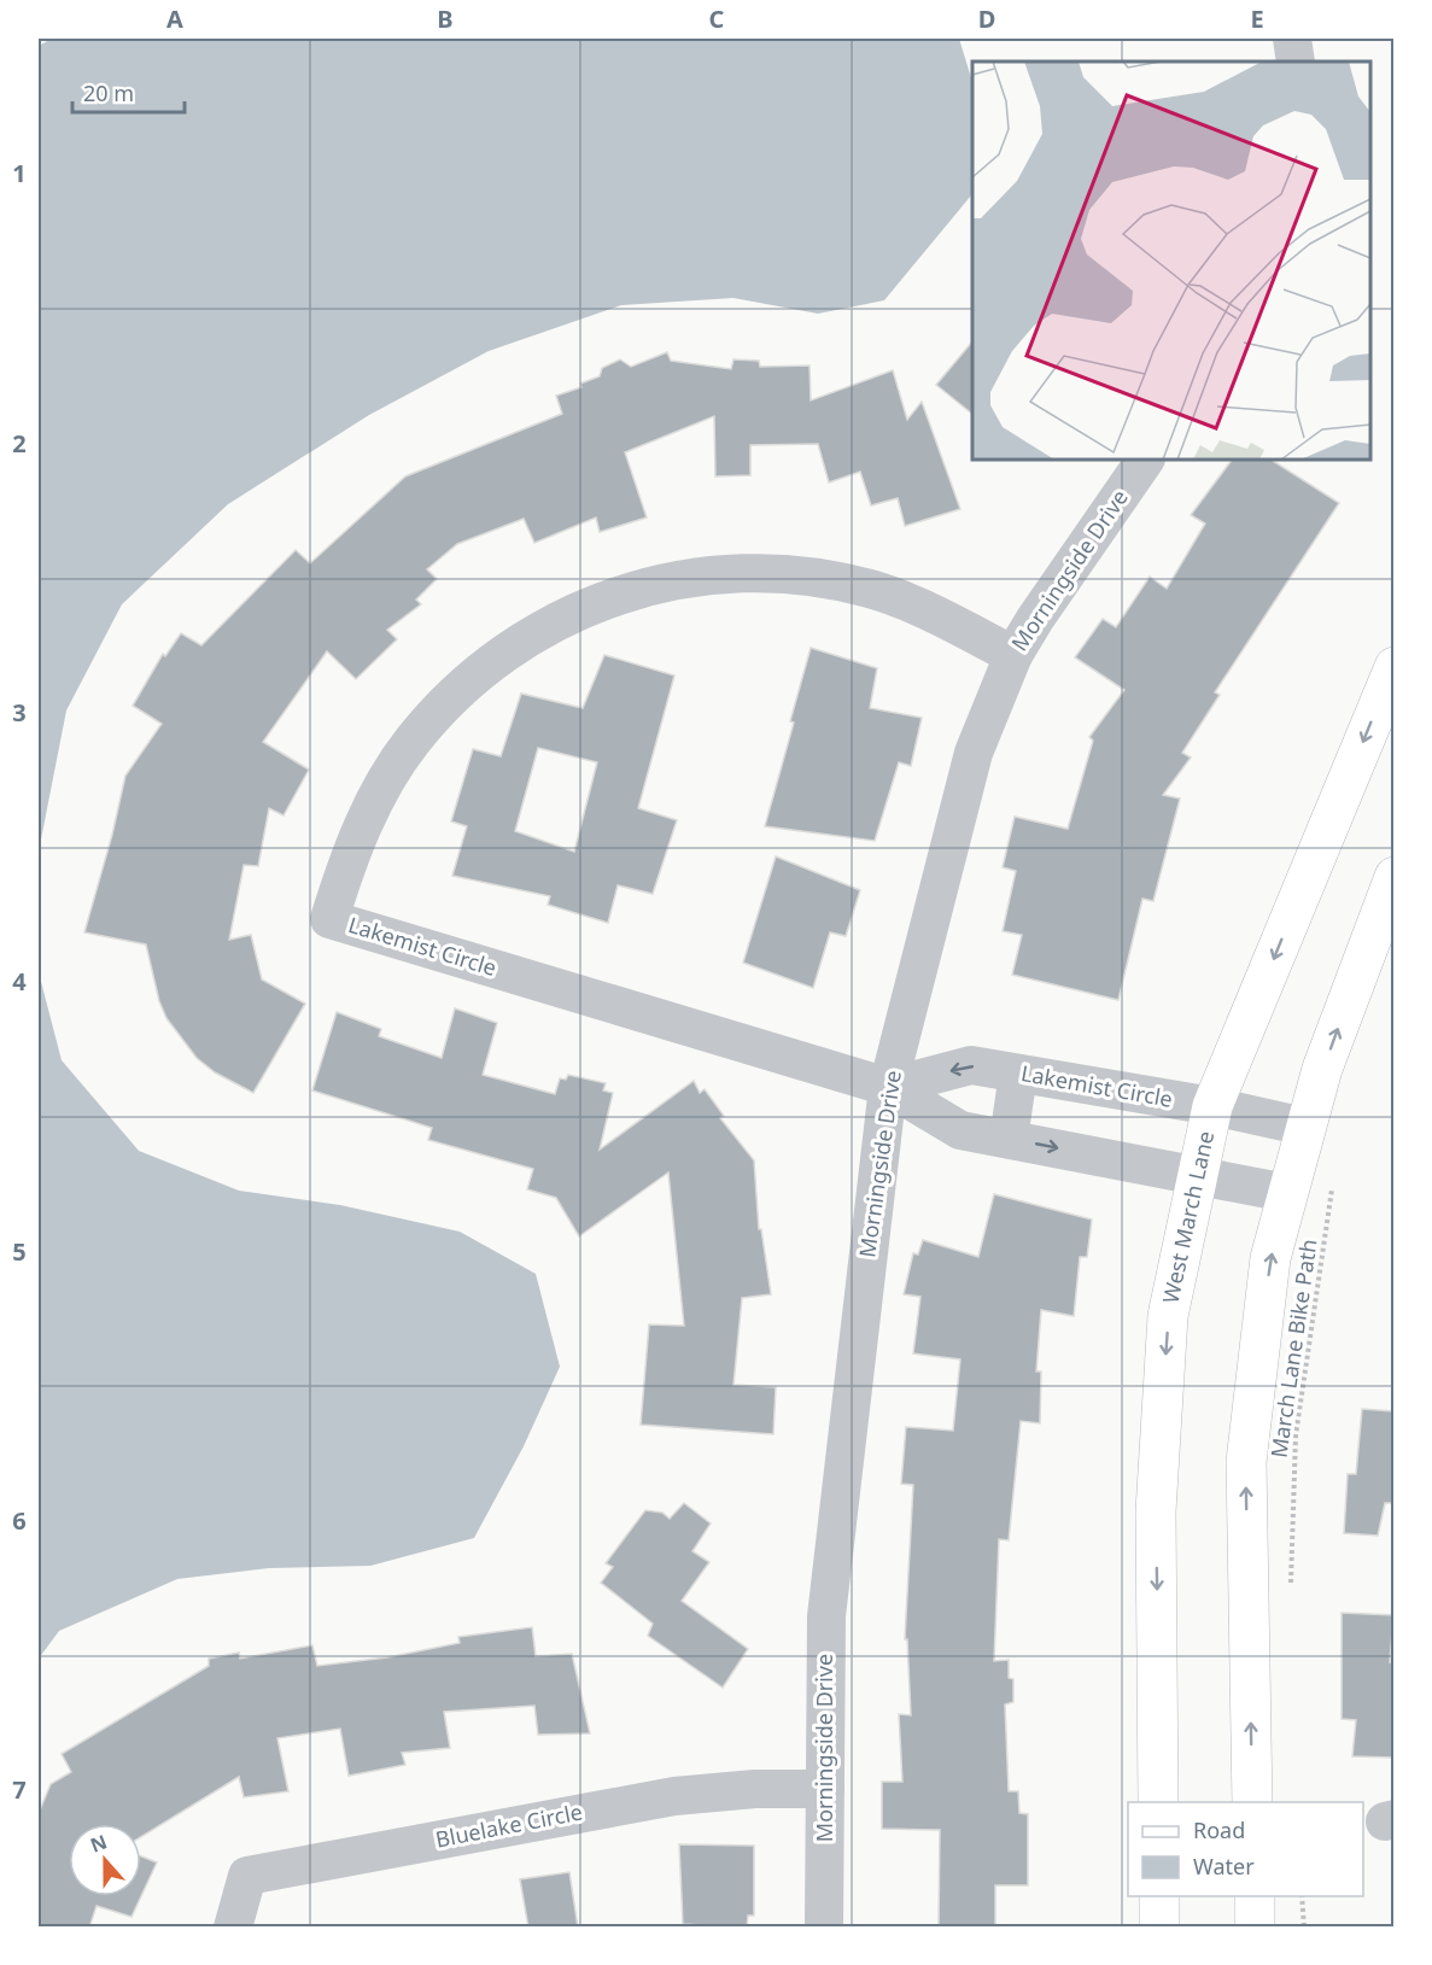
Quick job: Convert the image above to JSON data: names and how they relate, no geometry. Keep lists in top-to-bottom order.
{
  "streets": {
    "main road": ["West March Lane"],
    "street": ["Morningside Drive", "Lakemist Circle", "Bluelake Circle"],
    "path": ["March Lane Bike Path"]
  },
  "crossings": [
    ["Morningside Drive", "Lakemist Circle"],
    ["Morningside Drive", "Bluelake Circle"],
    ["Lakemist Circle", "West March Lane"]
  ],
  "legend": ["Road", "Water"],
  "scale_bar": "20 m",
  "north": "top",
  "grid": {
    "columns": [
      "A",
      "B",
      "C",
      "D",
      "E"
    ],
    "rows": [
      "1",
      "2",
      "3",
      "4",
      "5",
      "6",
      "7"
    ]
  }
}
